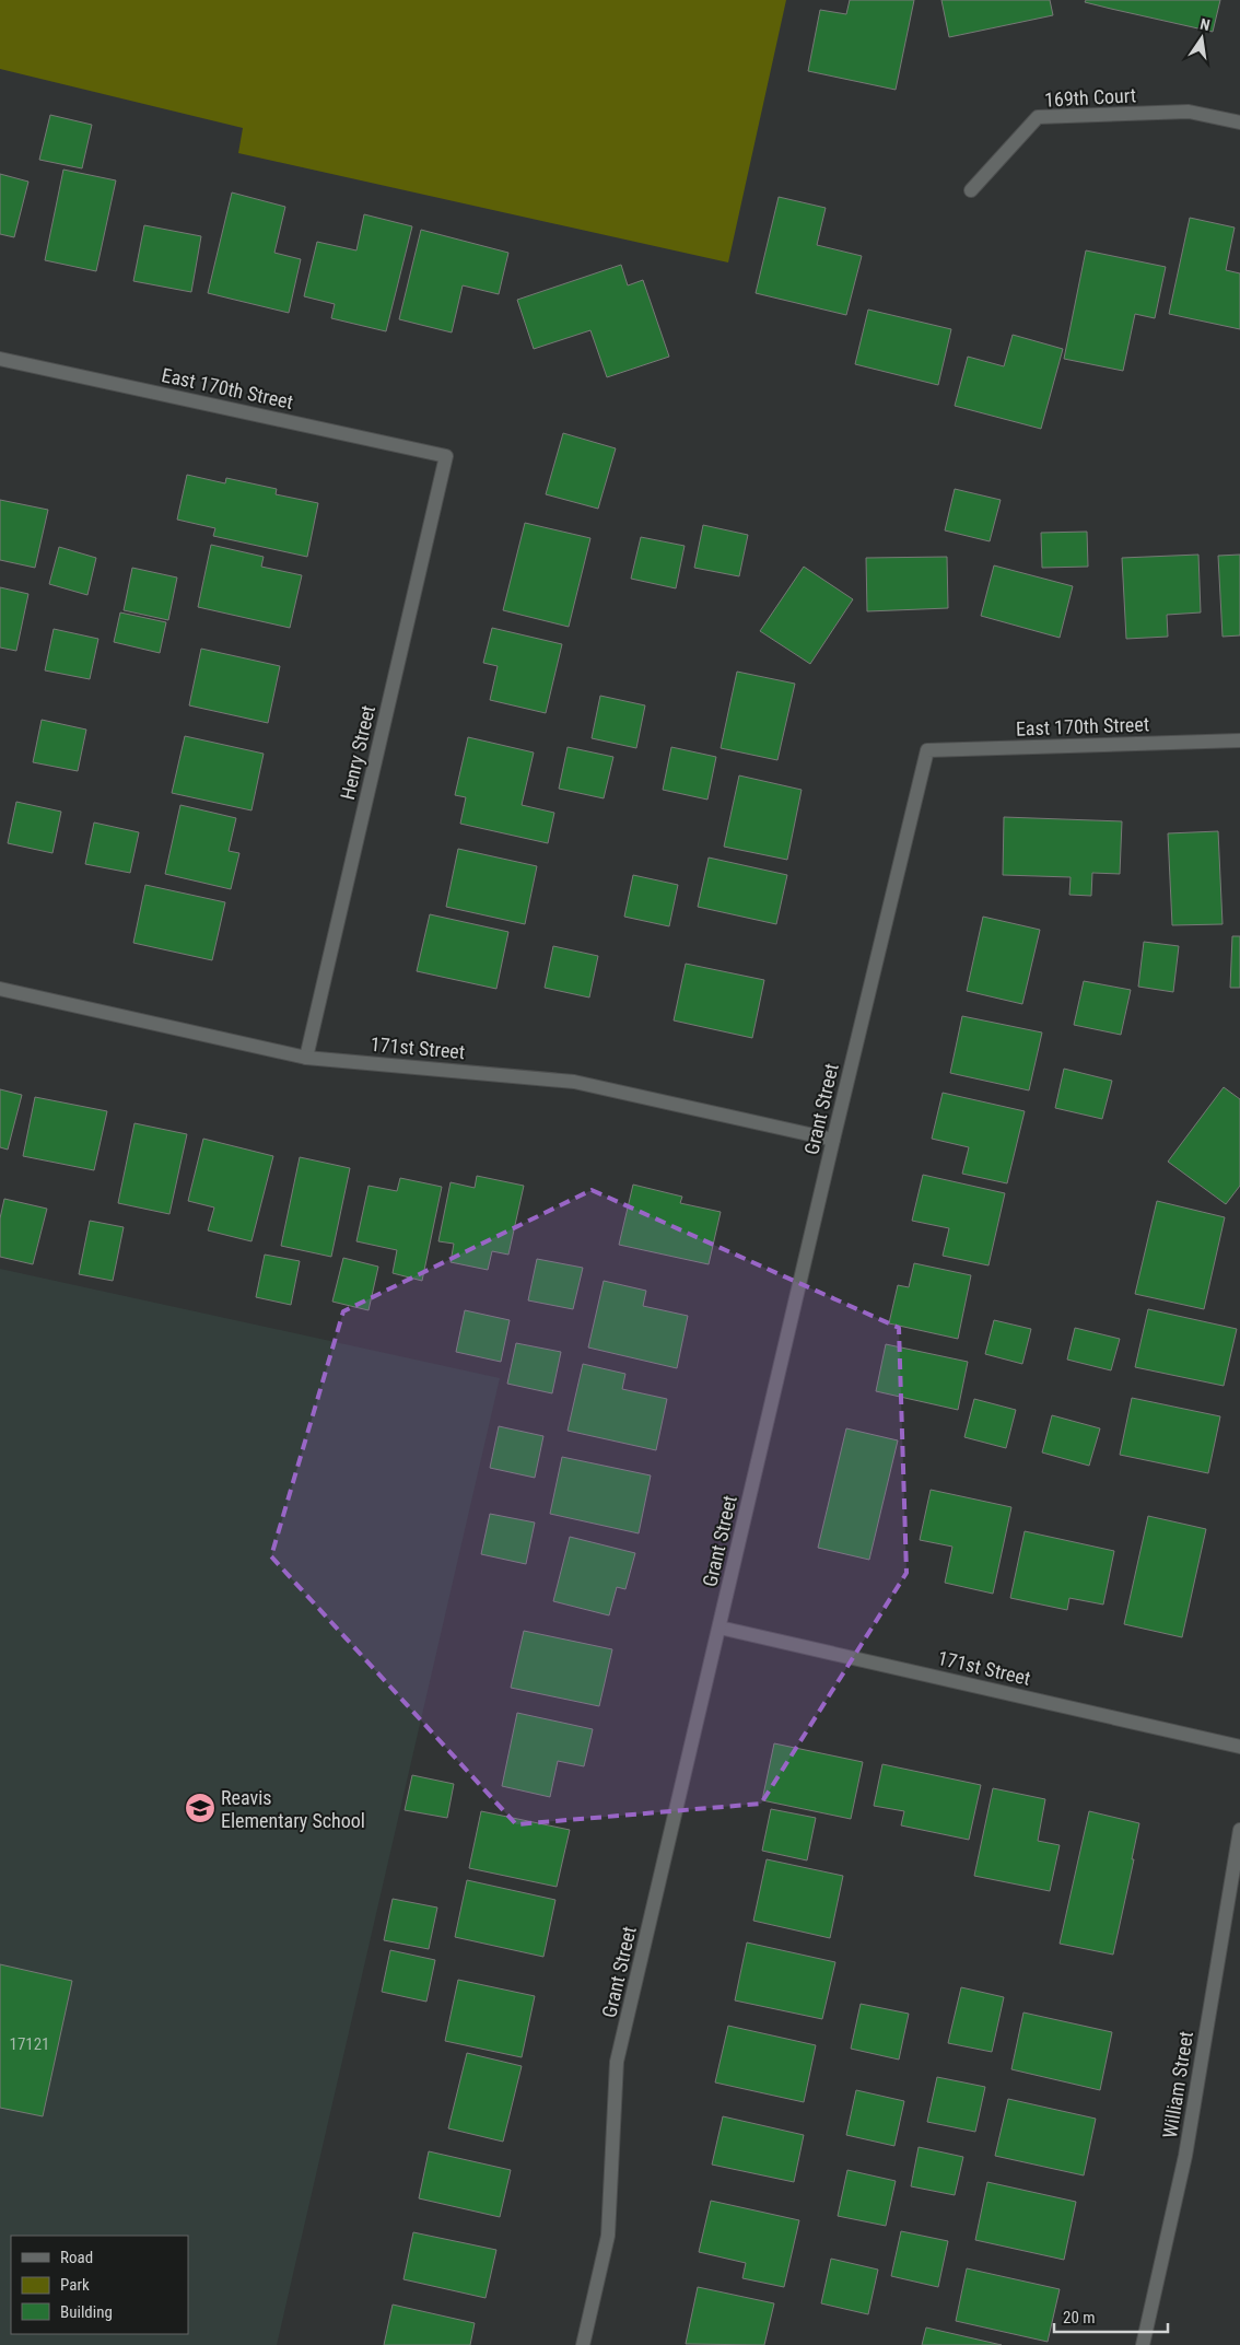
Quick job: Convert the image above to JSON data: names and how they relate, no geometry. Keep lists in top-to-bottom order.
{
  "streets": {
    "street": [
      "169th Court",
      "East 170th Street",
      "Henry Street",
      "171st Street",
      "Grant Street",
      "William Street"
    ]
  },
  "crossings": [
    ["East 170th Street", "Henry Street"],
    ["East 170th Street", "Grant Street"],
    ["Henry Street", "171st Street"],
    ["171st Street", "Grant Street"]
  ],
  "places": {
    "school or university": ["Reavis Elementary School"]
  },
  "house_numbers": ["17121"],
  "legend": ["Road", "Park", "Building"],
  "scale_bar": "20 m",
  "north": "top"
}
